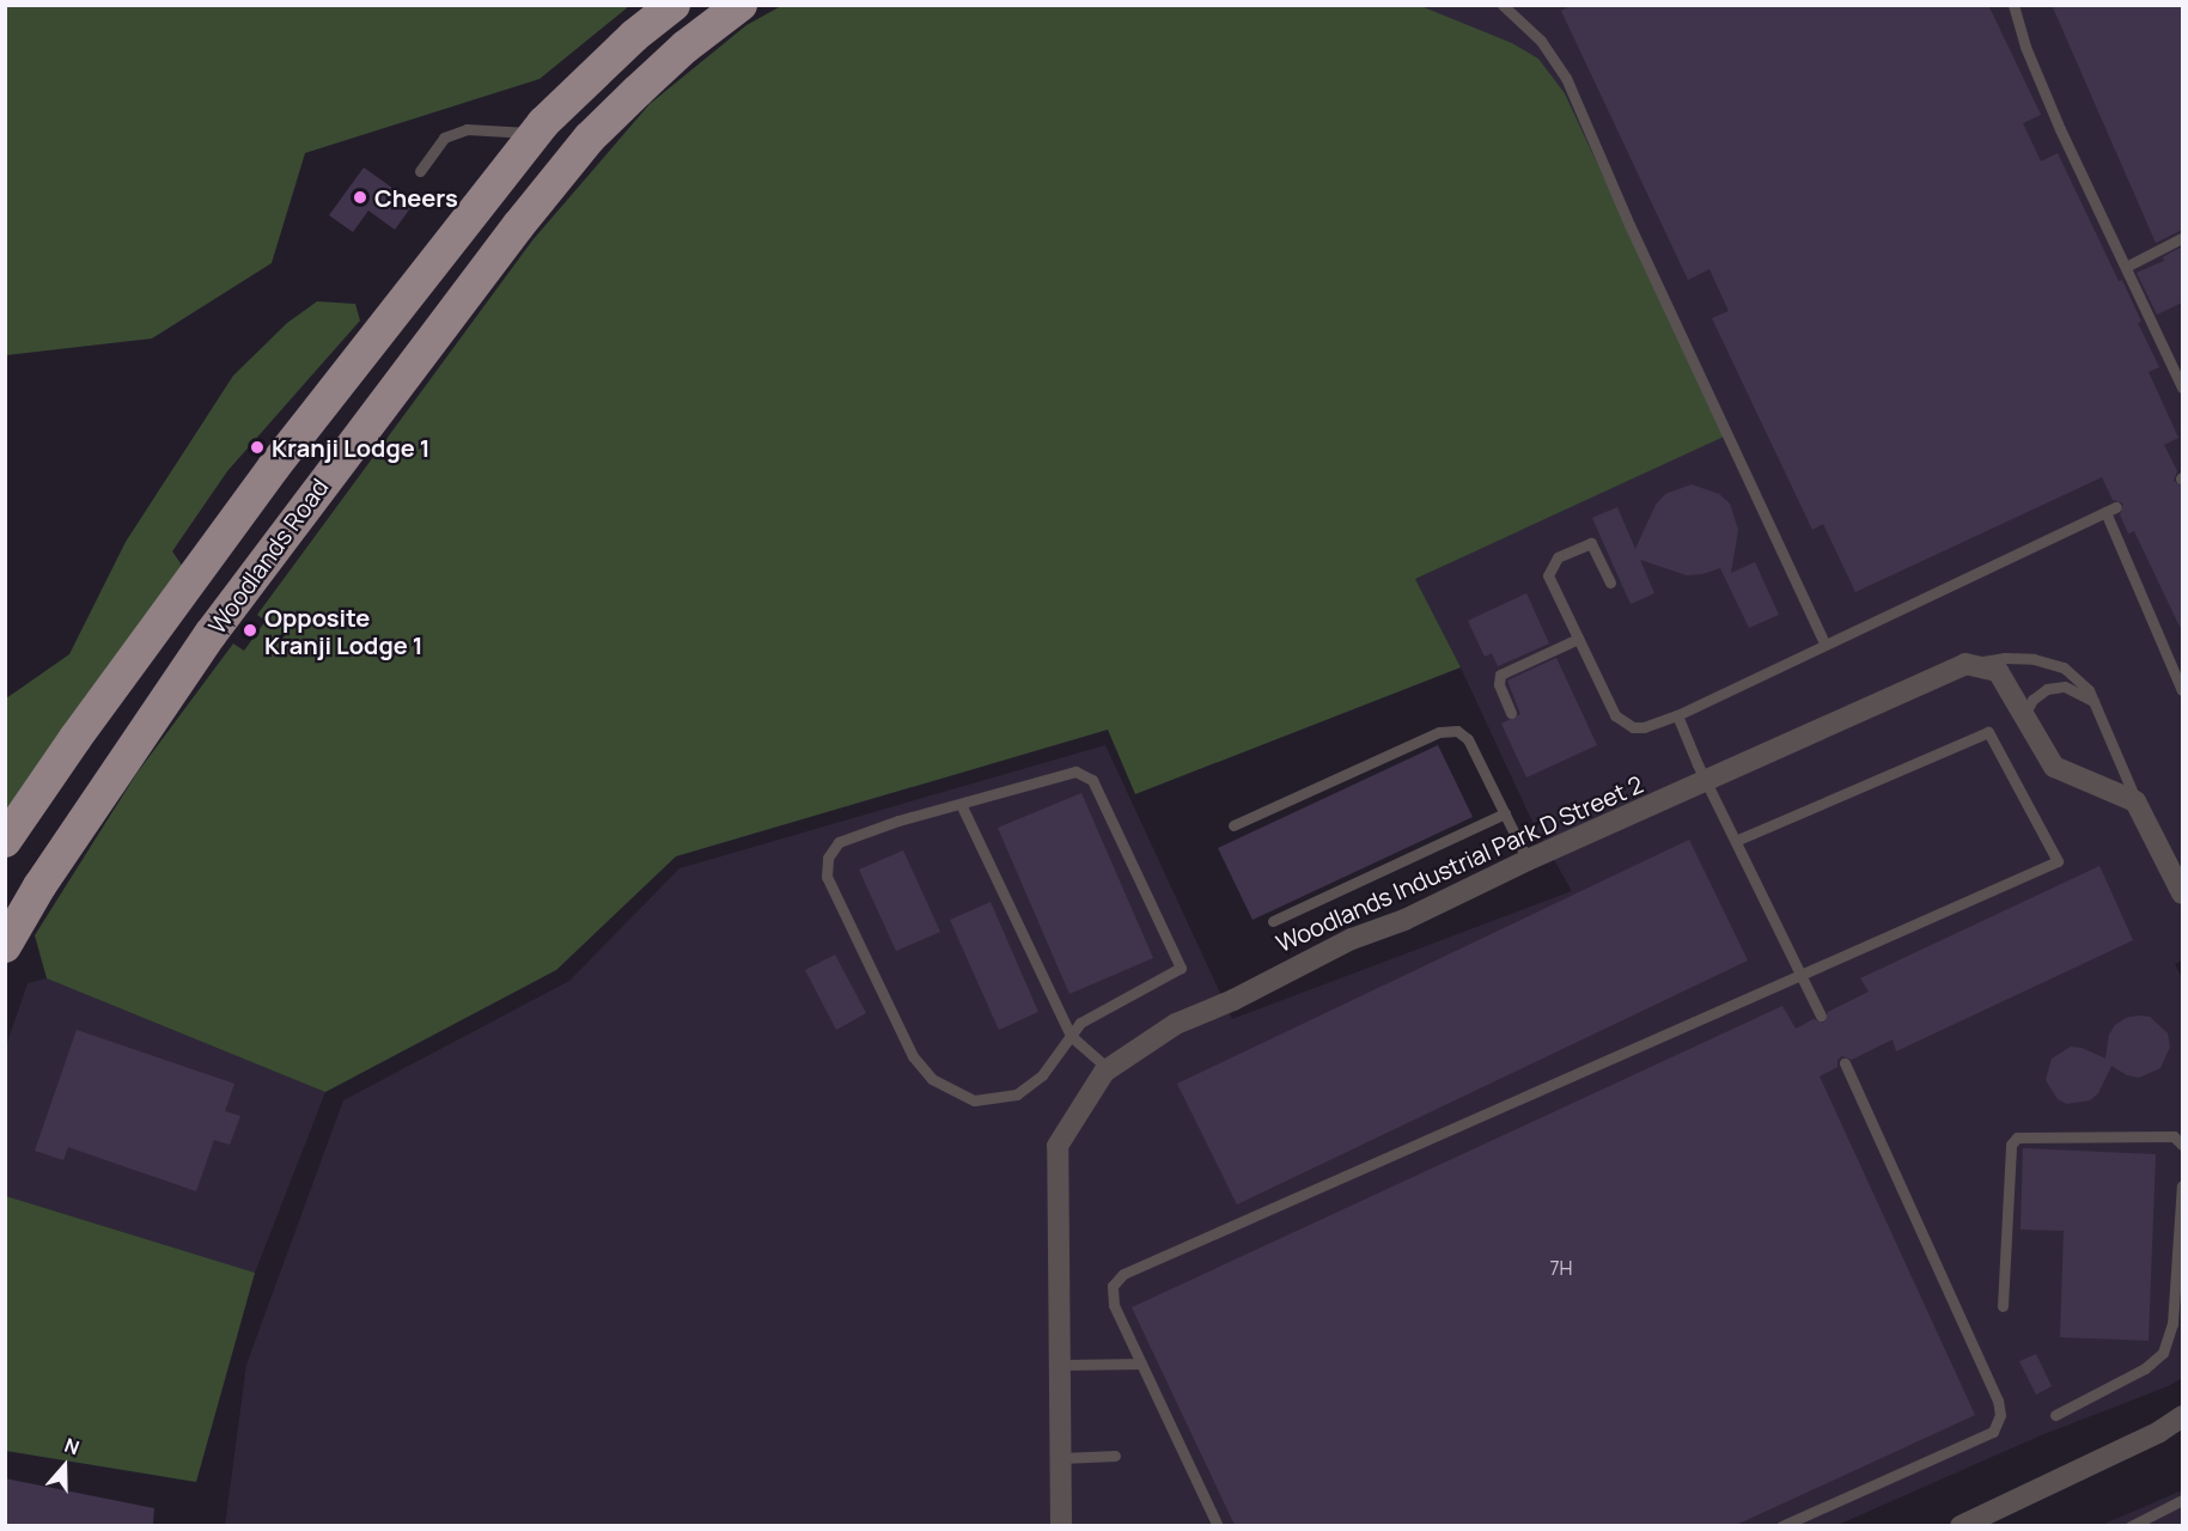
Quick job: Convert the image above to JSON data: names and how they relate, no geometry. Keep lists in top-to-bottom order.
{
  "streets": {
    "main road": ["Woodlands Road"],
    "street": ["Woodlands Industrial Park D Street 2"]
  },
  "places": ["Cheers", "Kranji Lodge 1", "Opposite Kranji Lodge 1"],
  "house_numbers": ["7H"],
  "north": "top"
}
